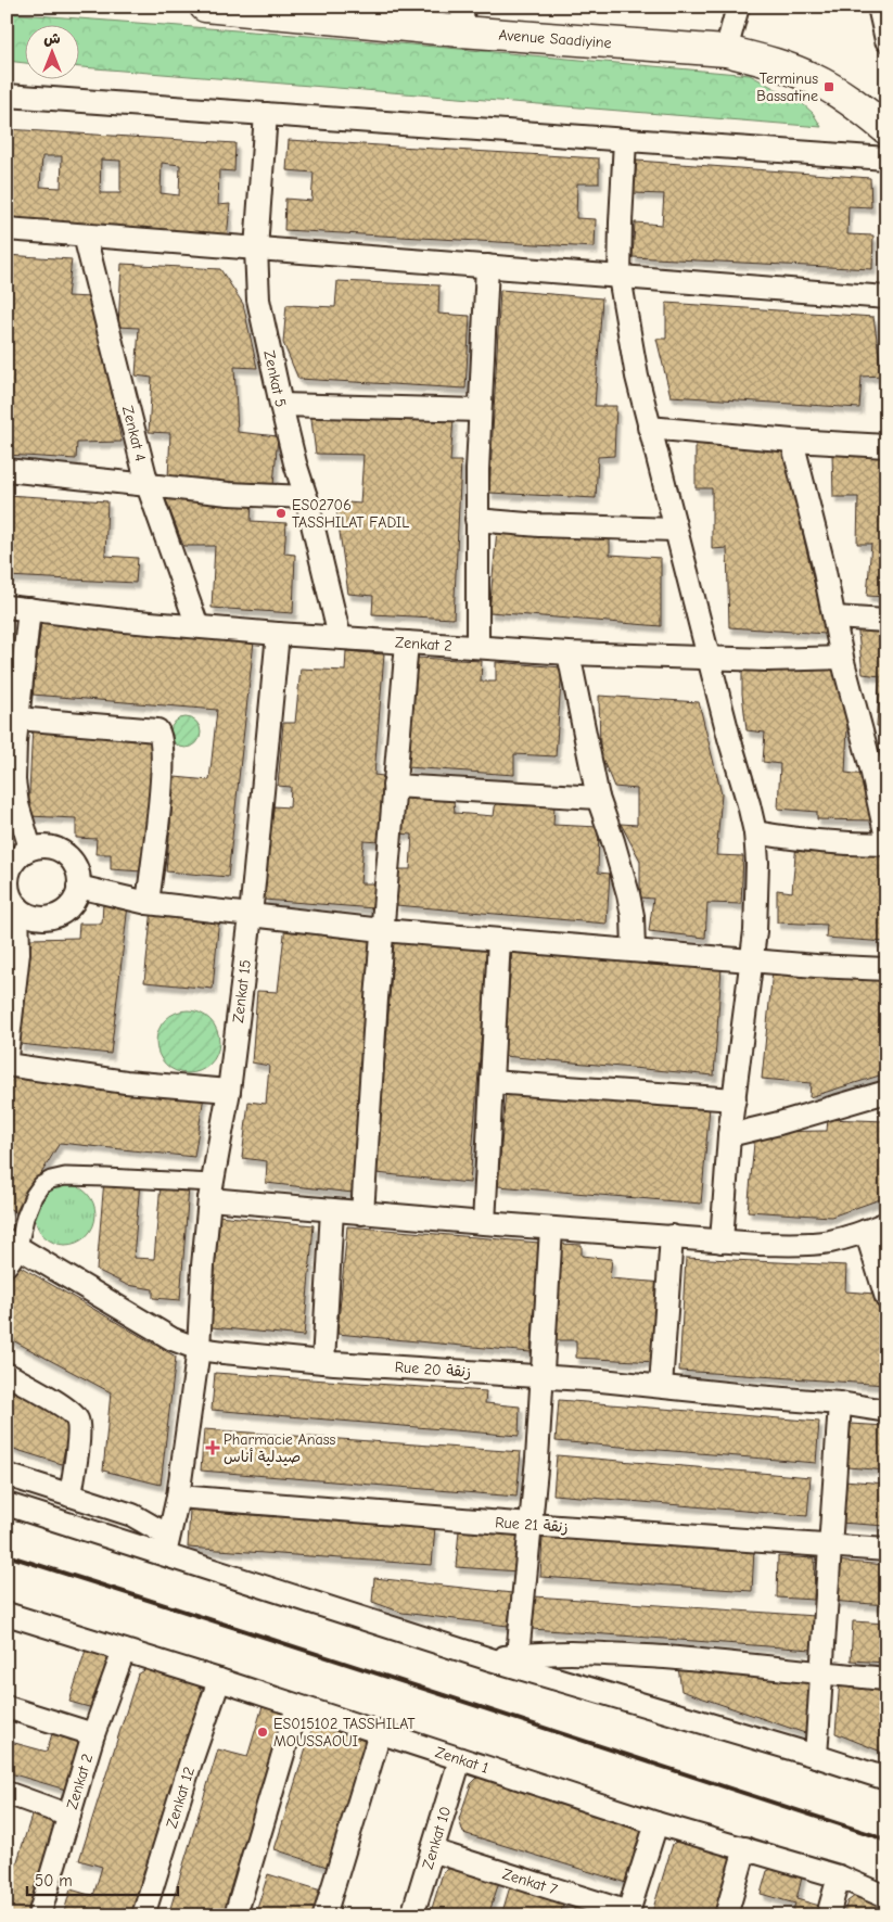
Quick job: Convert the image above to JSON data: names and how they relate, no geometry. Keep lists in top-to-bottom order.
{
  "streets": {
    "main road": ["Avenue Saadiyine"],
    "street": [
      "Zenkat 5",
      "Zenkat 4",
      "Zenkat 2",
      "Zenkat 15",
      "Rue 20 زنقة",
      "Rue 21 زنقة",
      "Zenkat 1",
      "Zenkat 12",
      "Zenkat 10",
      "Zenkat 7"
    ]
  },
  "crossings": [
    ["Zenkat 5", "Zenkat 2"],
    ["Zenkat 4", "Zenkat 2"],
    ["Zenkat 2", "Zenkat 15"],
    ["Zenkat 2", "Zenkat 1"],
    ["Zenkat 15", "Rue 20 زنقة"],
    ["Zenkat 15", "Rue 21 زنقة"],
    ["Zenkat 1", "Zenkat 12"],
    ["Zenkat 1", "Zenkat 10"],
    ["Zenkat 10", "Zenkat 7"]
  ],
  "places": {
    "transit": ["Terminus Bassatine"],
    "other": ["ES02706 TASSHILAT FADIL", "ES015102 TASSHILAT MOUSSAOUI"],
    "health": ["Pharmacie Anass صيدلية أناس"]
  },
  "scale_bar": "50 m",
  "north": "top"
}
